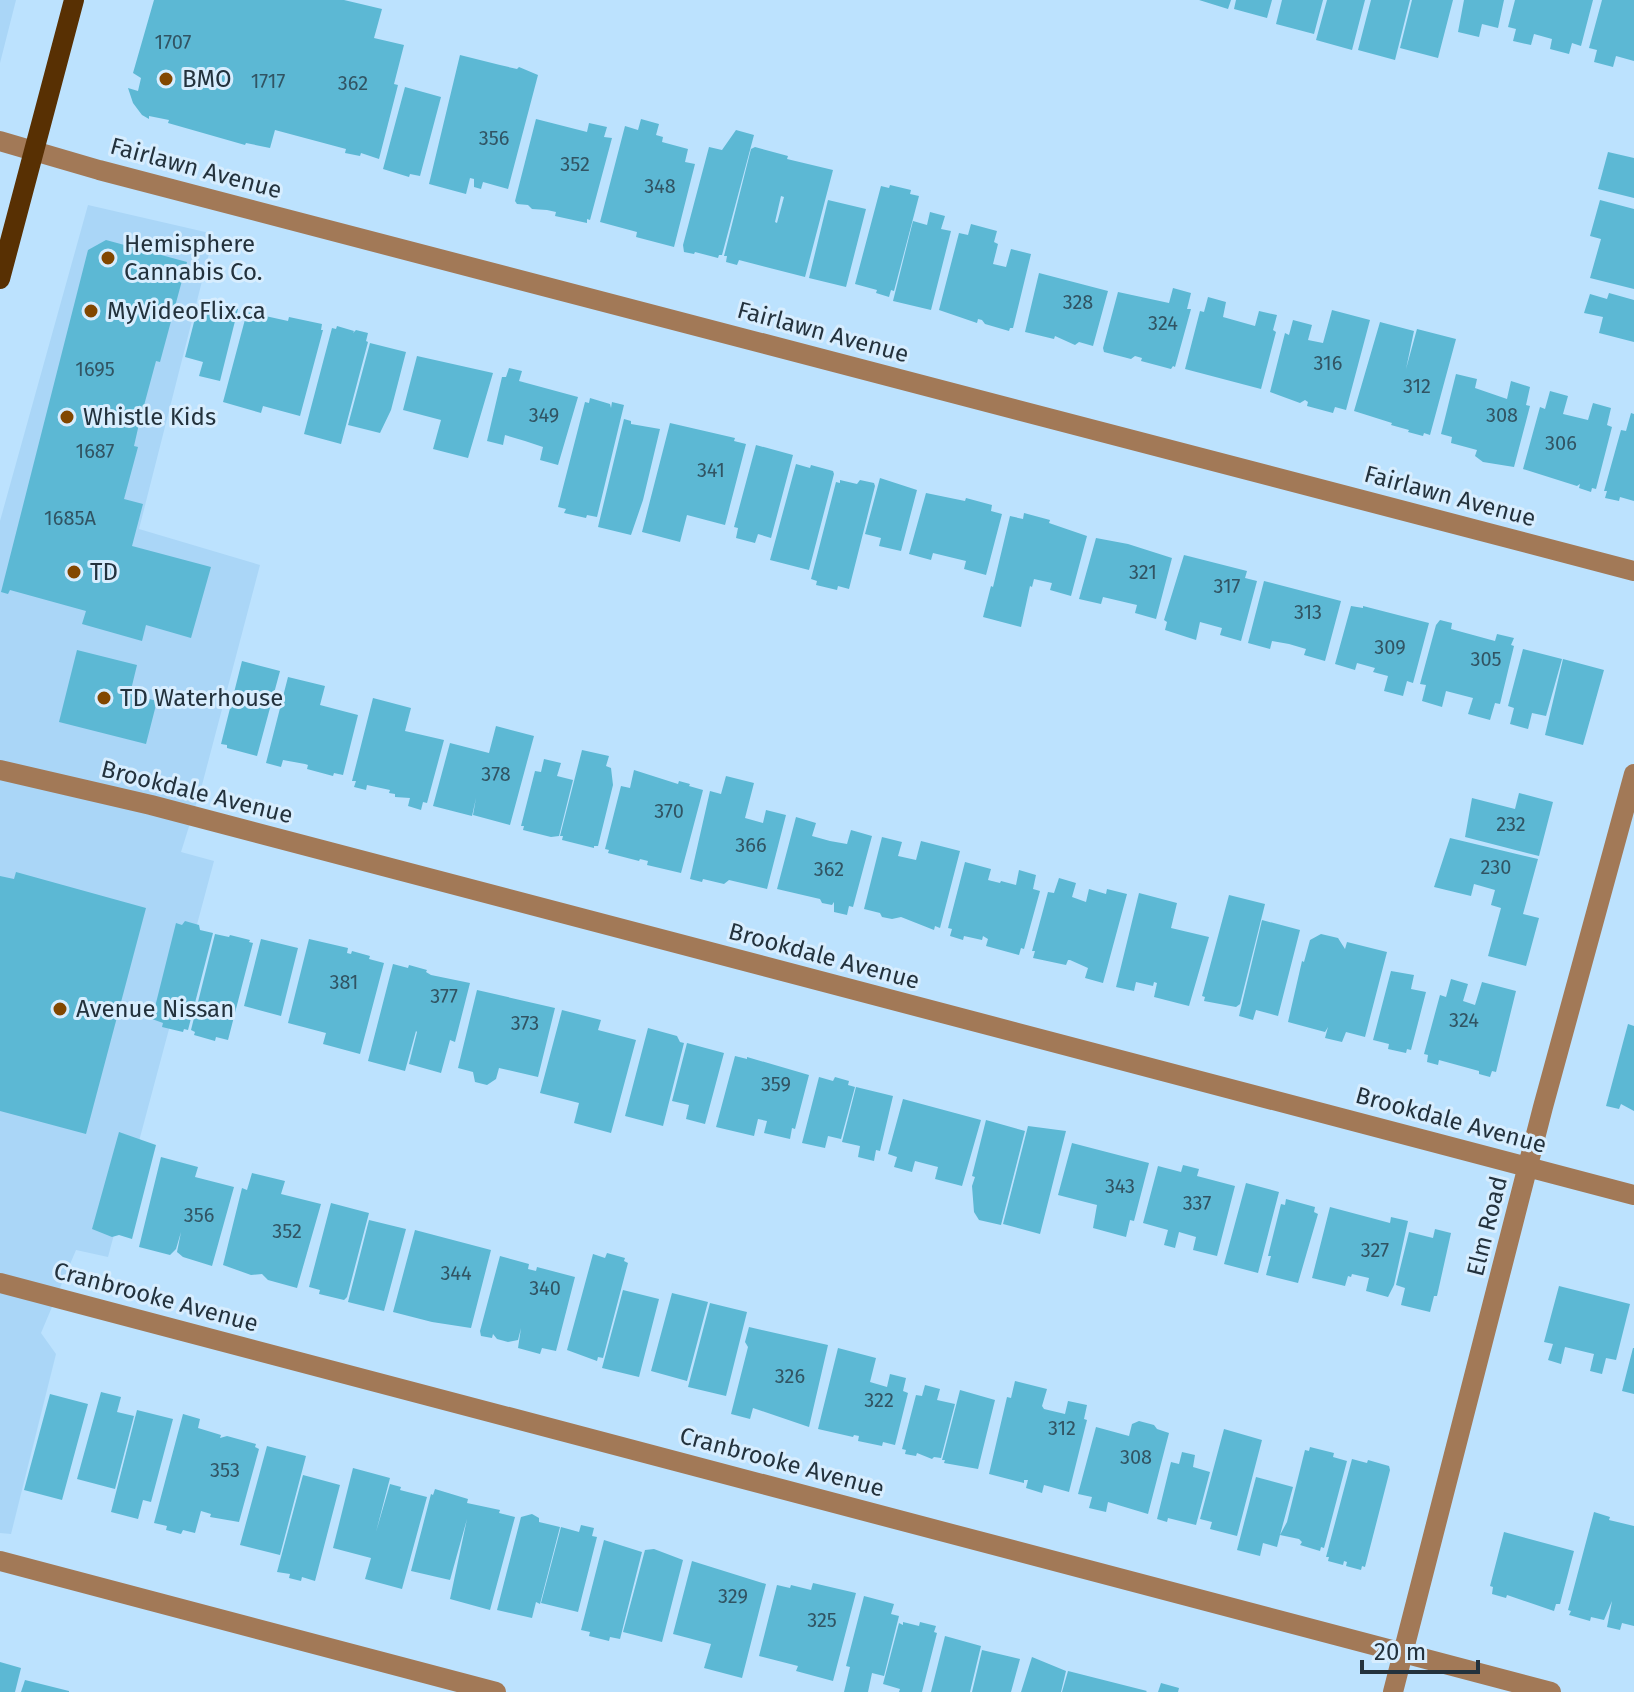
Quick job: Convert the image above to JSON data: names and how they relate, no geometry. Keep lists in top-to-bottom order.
{
  "streets": {
    "street": [
      "Fairlawn Avenue",
      "Brookdale Avenue",
      "Elm Road",
      "Cranbrooke Avenue"
    ]
  },
  "crossings": [
    ["Brookdale Avenue", "Elm Road"],
    ["Elm Road", "Cranbrooke Avenue"]
  ],
  "places": [
    "BMO",
    "Hemisphere Cannabis Co.",
    "MyVideoFlix.ca",
    "Whistle Kids",
    "TD",
    "TD Waterhouse",
    "Avenue Nissan"
  ],
  "house_numbers": [
    "1707",
    "1717",
    "362",
    "356",
    "352",
    "348",
    "328",
    "324",
    "316",
    "1695",
    "312",
    "349",
    "308",
    "306",
    "1687",
    "341",
    "1685A",
    "321",
    "317",
    "313",
    "309",
    "305",
    "378",
    "370",
    "232",
    "366",
    "230",
    "362",
    "381",
    "377",
    "324",
    "373",
    "359",
    "343",
    "337",
    "356",
    "352",
    "327",
    "344",
    "340",
    "326",
    "322",
    "312",
    "308",
    "353",
    "329",
    "325"
  ],
  "scale_bar": "20 m"
}
